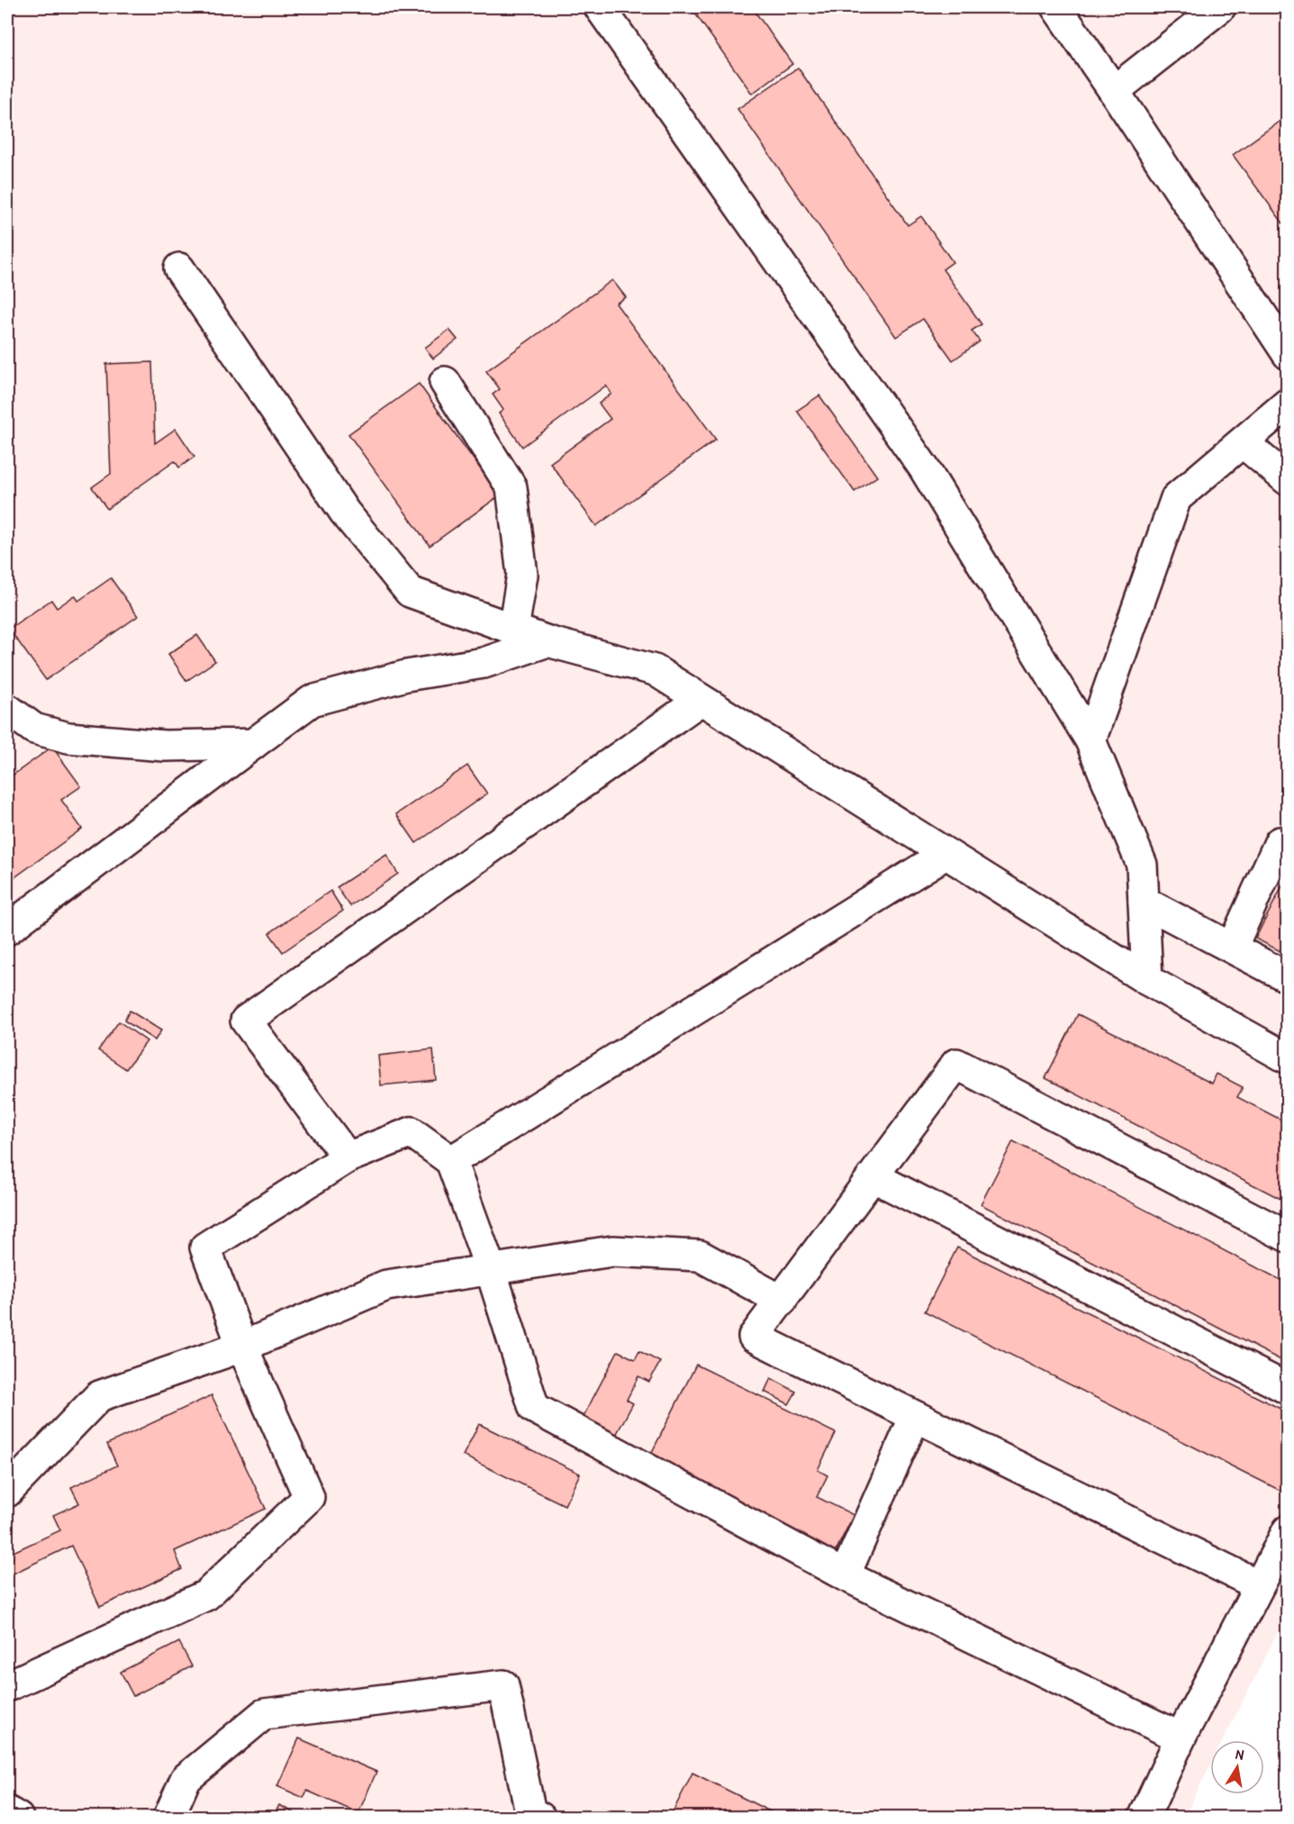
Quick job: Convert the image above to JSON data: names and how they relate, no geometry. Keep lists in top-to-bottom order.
{
  "north": "top"
}
